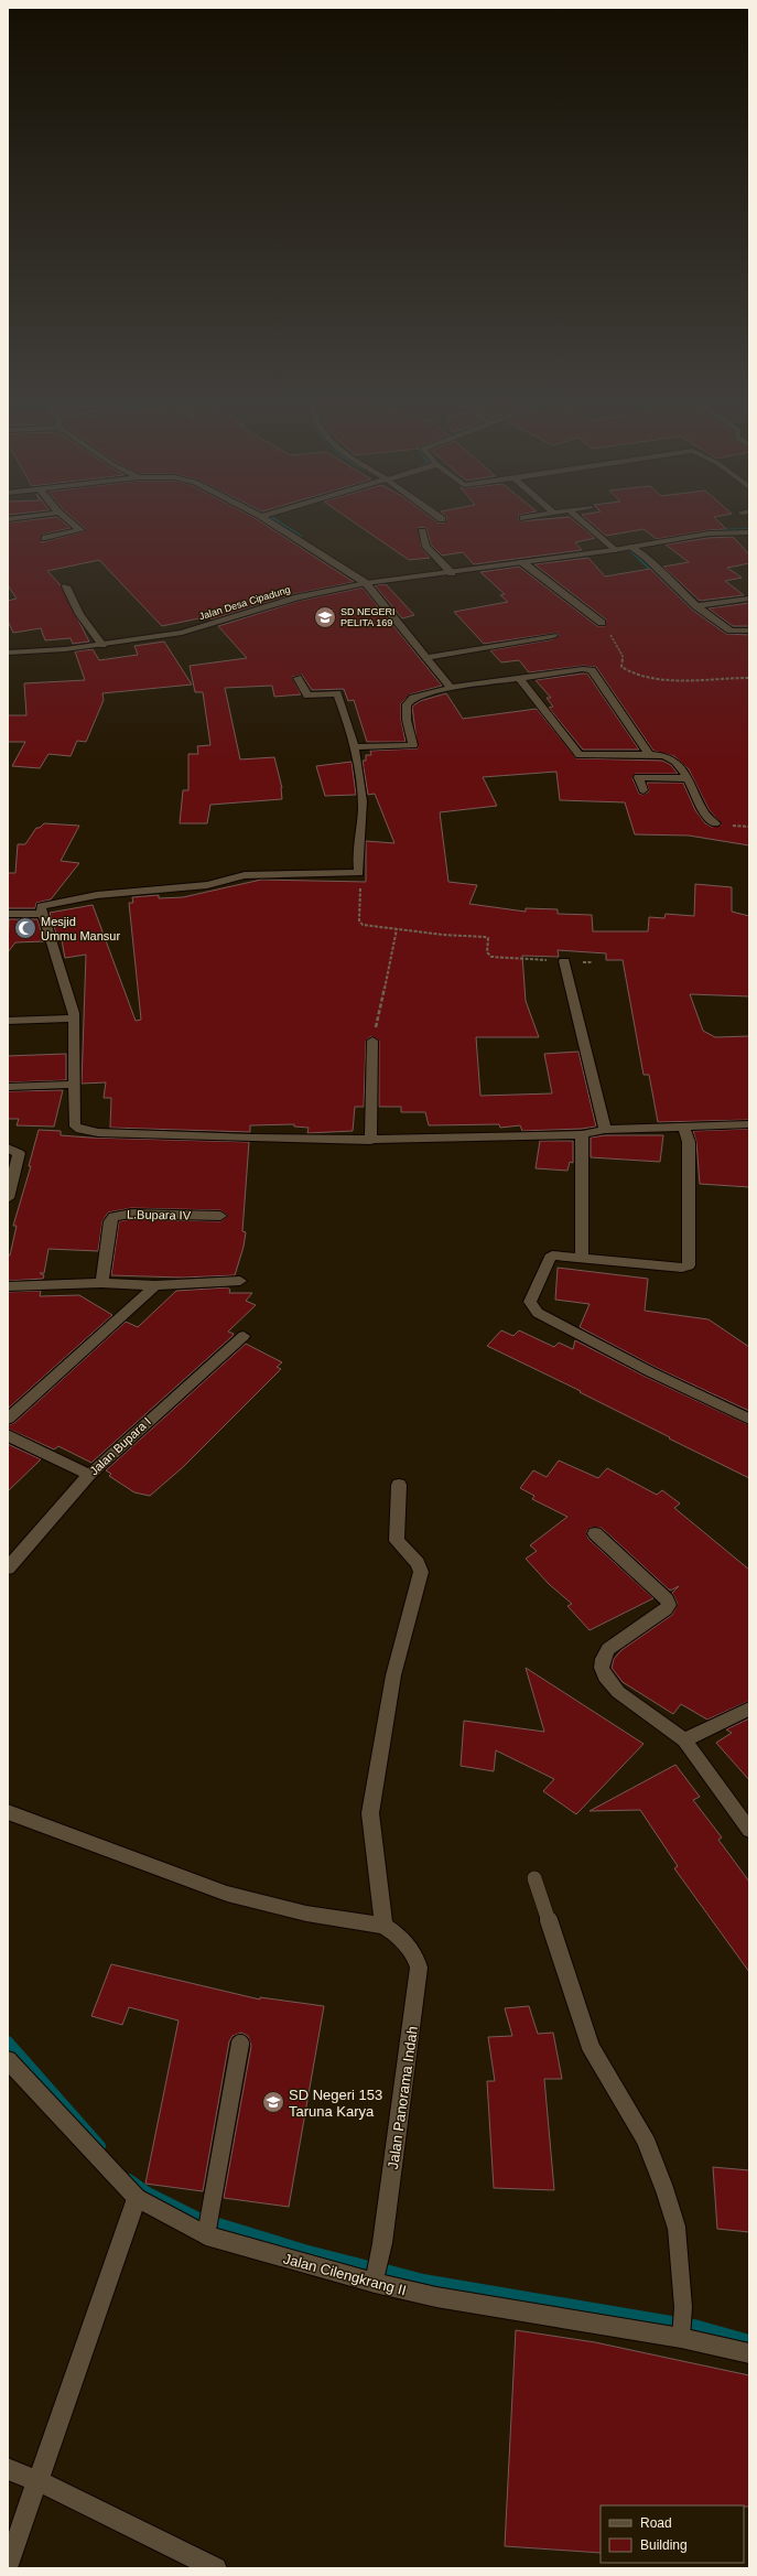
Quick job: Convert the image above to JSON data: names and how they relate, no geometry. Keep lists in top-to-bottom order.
{
  "streets": {
    "street": [
      "Jalan Desa Cipadung",
      "L.Bupara IV",
      "Jalan Bupara I",
      "Jalan Panorama Indah",
      "Jalan Cilengkrang II"
    ]
  },
  "crossings": [
    ["Jalan Panorama Indah", "Jalan Cilengkrang II"]
  ],
  "places": {
    "school or university": ["SD NEGERI PELITA 169", "SD Negeri 153 Taruna Karya"],
    "mosque": ["Mesjid Ummu Mansur"]
  },
  "legend": ["Road", "Building"]
}
